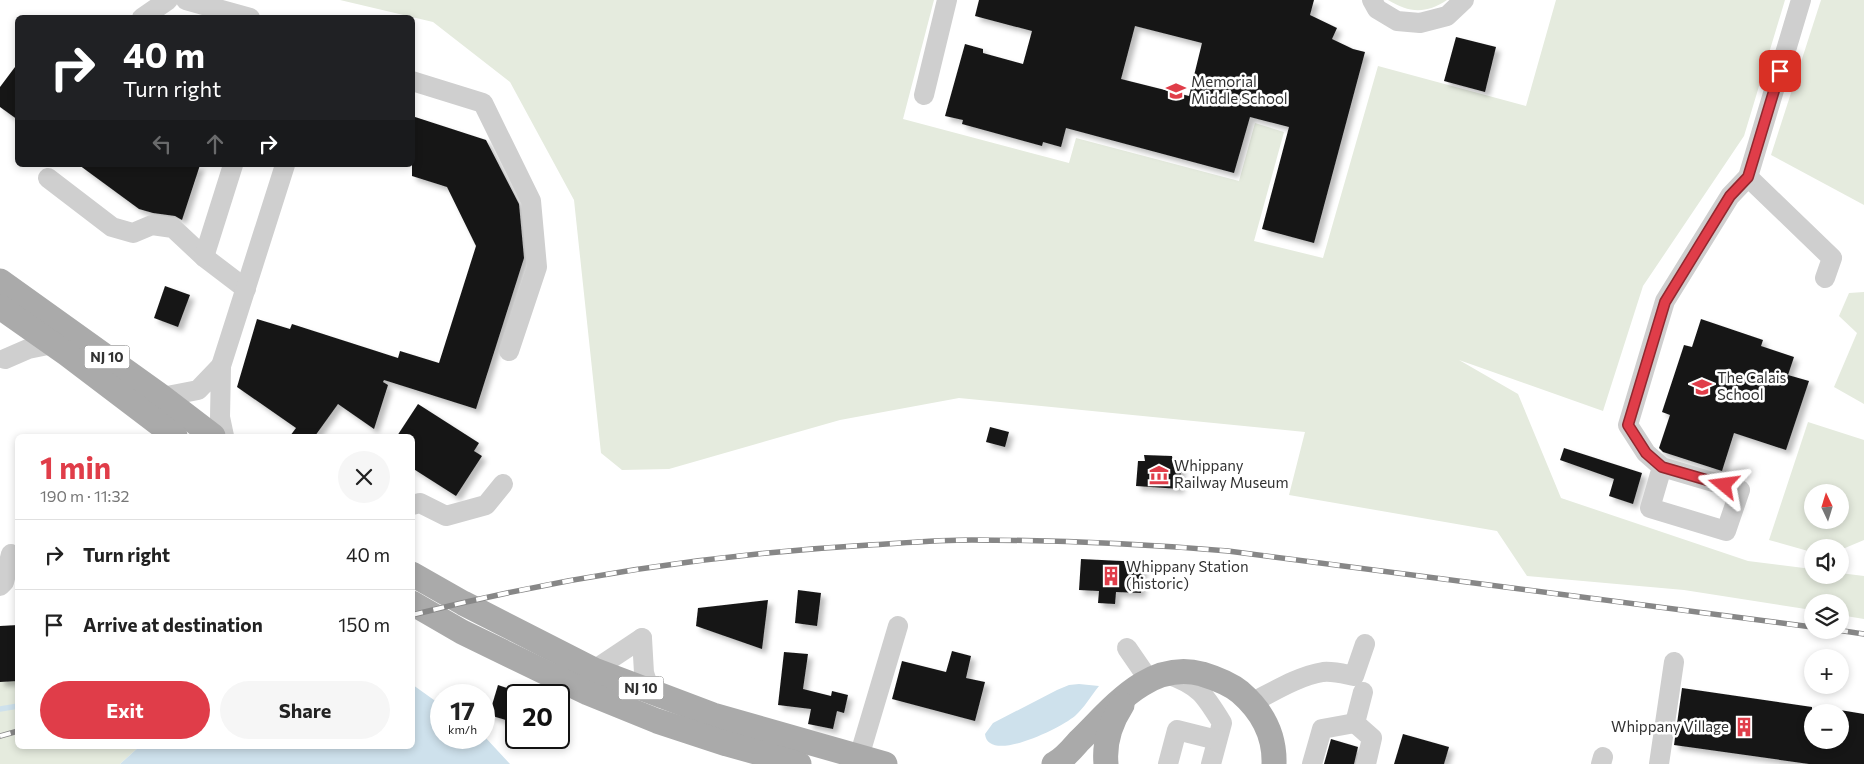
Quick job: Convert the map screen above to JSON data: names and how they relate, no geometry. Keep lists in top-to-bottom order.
{
  "streets": {
    "main road": ["NJ 10"]
  },
  "places": {
    "school or university": ["Memorial Middle School", "The Calais School"],
    "museum": ["Whippany Railway Museum"],
    "building": ["Whippany Station (historic)", "Whippany Village"]
  },
  "north": "top",
  "page": {
    "turn": ["40 m", "Turn right"],
    "heading": ["1 min", "190 m · 11:32"],
    "map_buttons": ["+", "−"],
    "list": [
      {
        "name": "Turn right",
        "value": "40 m"
      },
      {
        "name": "Arrive at destination",
        "value": "150 m"
      }
    ],
    "buttons": ["Exit", "Share"],
    "speed": "17 km/h",
    "limit": "20"
  }
}
